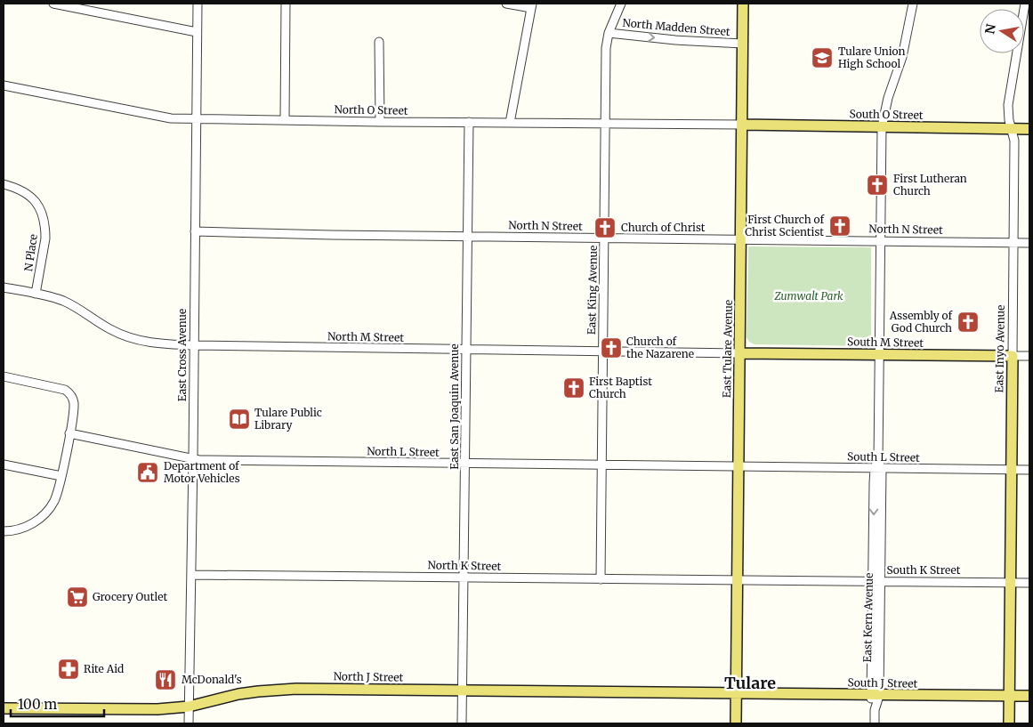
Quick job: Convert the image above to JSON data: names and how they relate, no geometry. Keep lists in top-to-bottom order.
{
  "streets": {
    "main road": [
      "South O Street",
      "South M Street",
      "East Tulare Avenue",
      "East Inyo Avenue",
      "North J Street",
      "South J Street"
    ],
    "street": [
      "North Madden Street",
      "North O Street",
      "North N Street",
      "N Place",
      "East King Avenue",
      "North M Street",
      "East Cross Avenue",
      "East San Joaquin Avenue",
      "North L Street",
      "South L Street",
      "North K Street",
      "South K Street",
      "East Kern Avenue"
    ]
  },
  "crossings": [
    ["North Madden Street", "East King Avenue"],
    ["North Madden Street", "East Tulare Avenue"],
    ["North O Street", "South O Street"],
    ["North O Street", "East King Avenue"],
    ["North O Street", "East Tulare Avenue"],
    ["North O Street", "East Cross Avenue"],
    ["North O Street", "East San Joaquin Avenue"],
    ["South O Street", "East Tulare Avenue"],
    ["South O Street", "East Inyo Avenue"],
    ["South O Street", "East Kern Avenue"],
    ["North N Street", "East King Avenue"],
    ["North N Street", "East Tulare Avenue"],
    ["North N Street", "East Inyo Avenue"],
    ["North N Street", "East Cross Avenue"],
    ["North N Street", "East San Joaquin Avenue"],
    ["North N Street", "East Kern Avenue"],
    ["N Place", "North M Street"],
    ["East King Avenue", "North M Street"],
    ["East King Avenue", "North L Street"],
    ["East King Avenue", "North K Street"],
    ["North M Street", "South M Street"],
    ["North M Street", "East Tulare Avenue"],
    ["North M Street", "East Cross Avenue"],
    ["North M Street", "East San Joaquin Avenue"],
    ["South M Street", "East Tulare Avenue"],
    ["South M Street", "East Inyo Avenue"],
    ["South M Street", "East Kern Avenue"],
    ["East Tulare Avenue", "North L Street"],
    ["East Tulare Avenue", "South L Street"],
    ["East Tulare Avenue", "North K Street"],
    ["East Tulare Avenue", "South K Street"],
    ["East Tulare Avenue", "North J Street"],
    ["East Tulare Avenue", "South J Street"],
    ["East Inyo Avenue", "South L Street"],
    ["East Inyo Avenue", "South K Street"],
    ["East Inyo Avenue", "South J Street"],
    ["East Cross Avenue", "North L Street"],
    ["East Cross Avenue", "North K Street"],
    ["East Cross Avenue", "North J Street"],
    ["East San Joaquin Avenue", "North L Street"],
    ["East San Joaquin Avenue", "North K Street"],
    ["East San Joaquin Avenue", "North J Street"],
    ["North L Street", "South L Street"],
    ["South L Street", "East Kern Avenue"],
    ["North K Street", "South K Street"],
    ["South K Street", "East Kern Avenue"],
    ["East Kern Avenue", "South J Street"],
    ["North J Street", "South J Street"]
  ],
  "one_way": ["North Madden Street"],
  "districts": ["Tulare"],
  "parks": ["Zumwalt Park"],
  "places": {
    "school or university": ["Tulare Union High School"],
    "church": [
      "First Lutheran Church",
      "First Church of Christ Scientist",
      "Church of Christ",
      "Assembly of God Church",
      "Church of the Nazarene",
      "First Baptist Church"
    ],
    "library": ["Tulare Public Library"],
    "public building": ["Department of Motor Vehicles"],
    "supermarket": ["Grocery Outlet"],
    "pharmacy": ["Rite Aid"],
    "restaurant": ["McDonald's"]
  },
  "scale_bar": "100 m",
  "north": "left"
}
